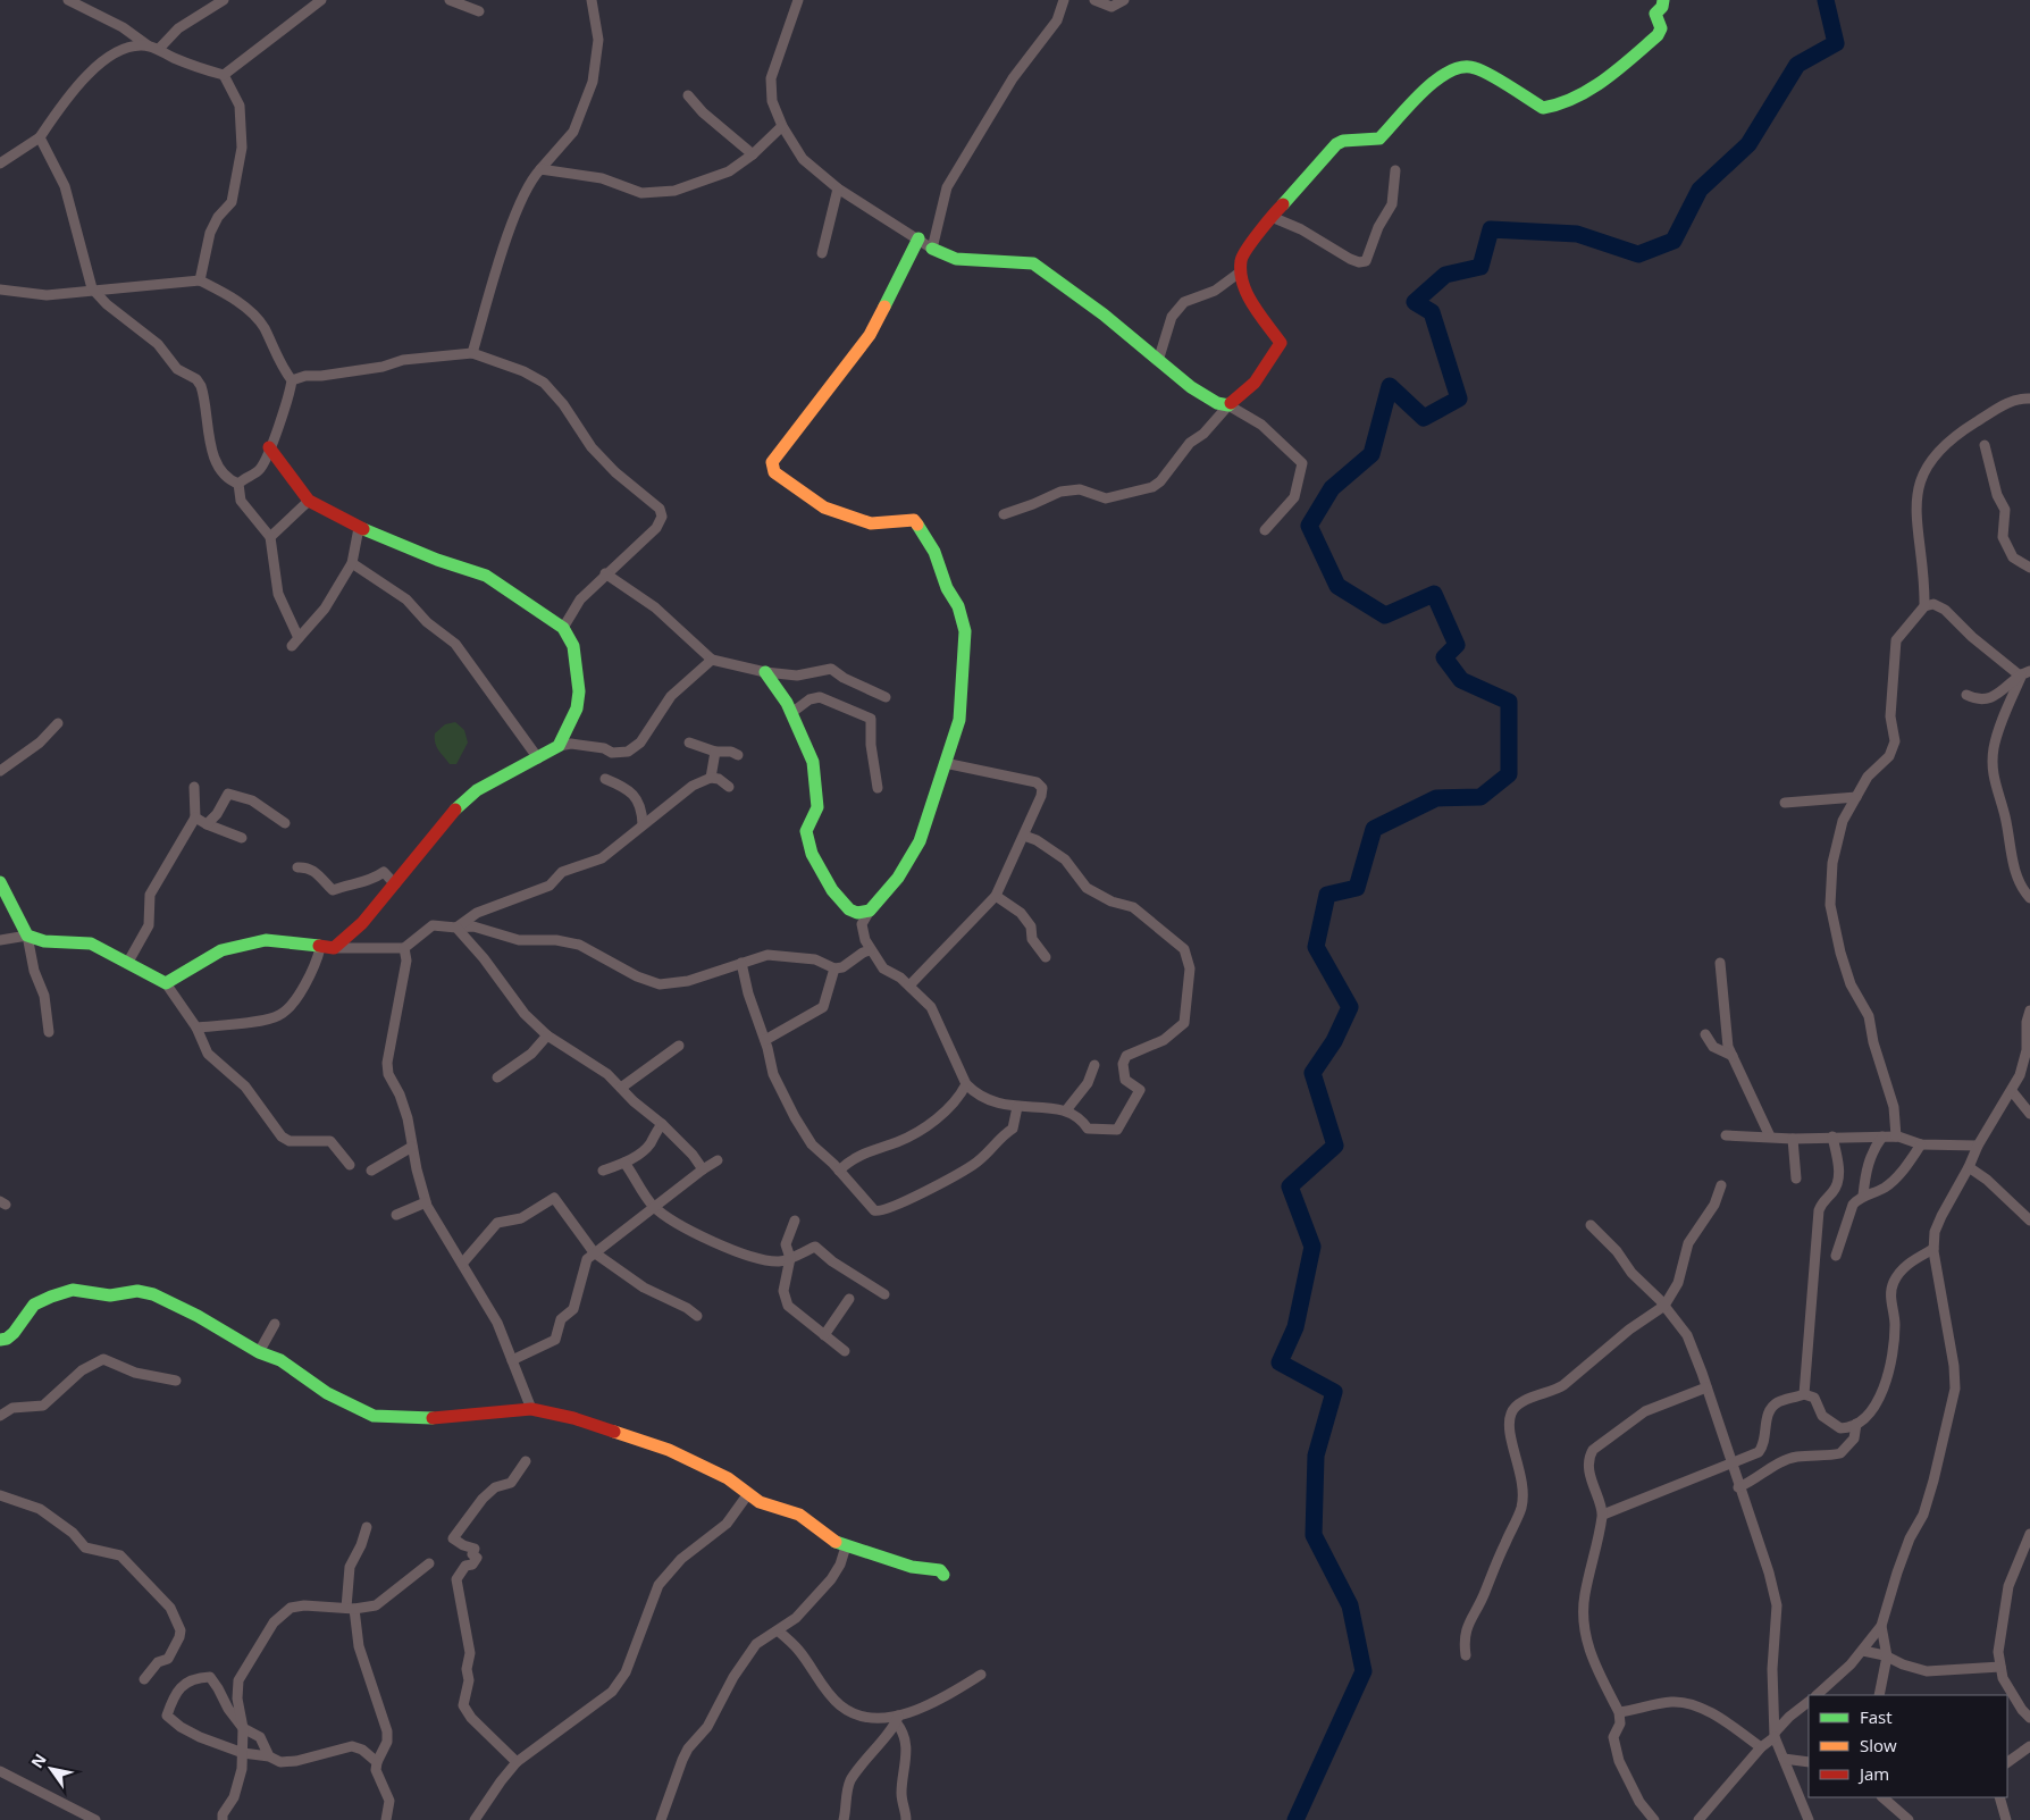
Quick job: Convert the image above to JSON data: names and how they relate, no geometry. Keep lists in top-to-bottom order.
{
  "legend": ["Fast", "Slow", "Jam"],
  "north": "top left"
}
